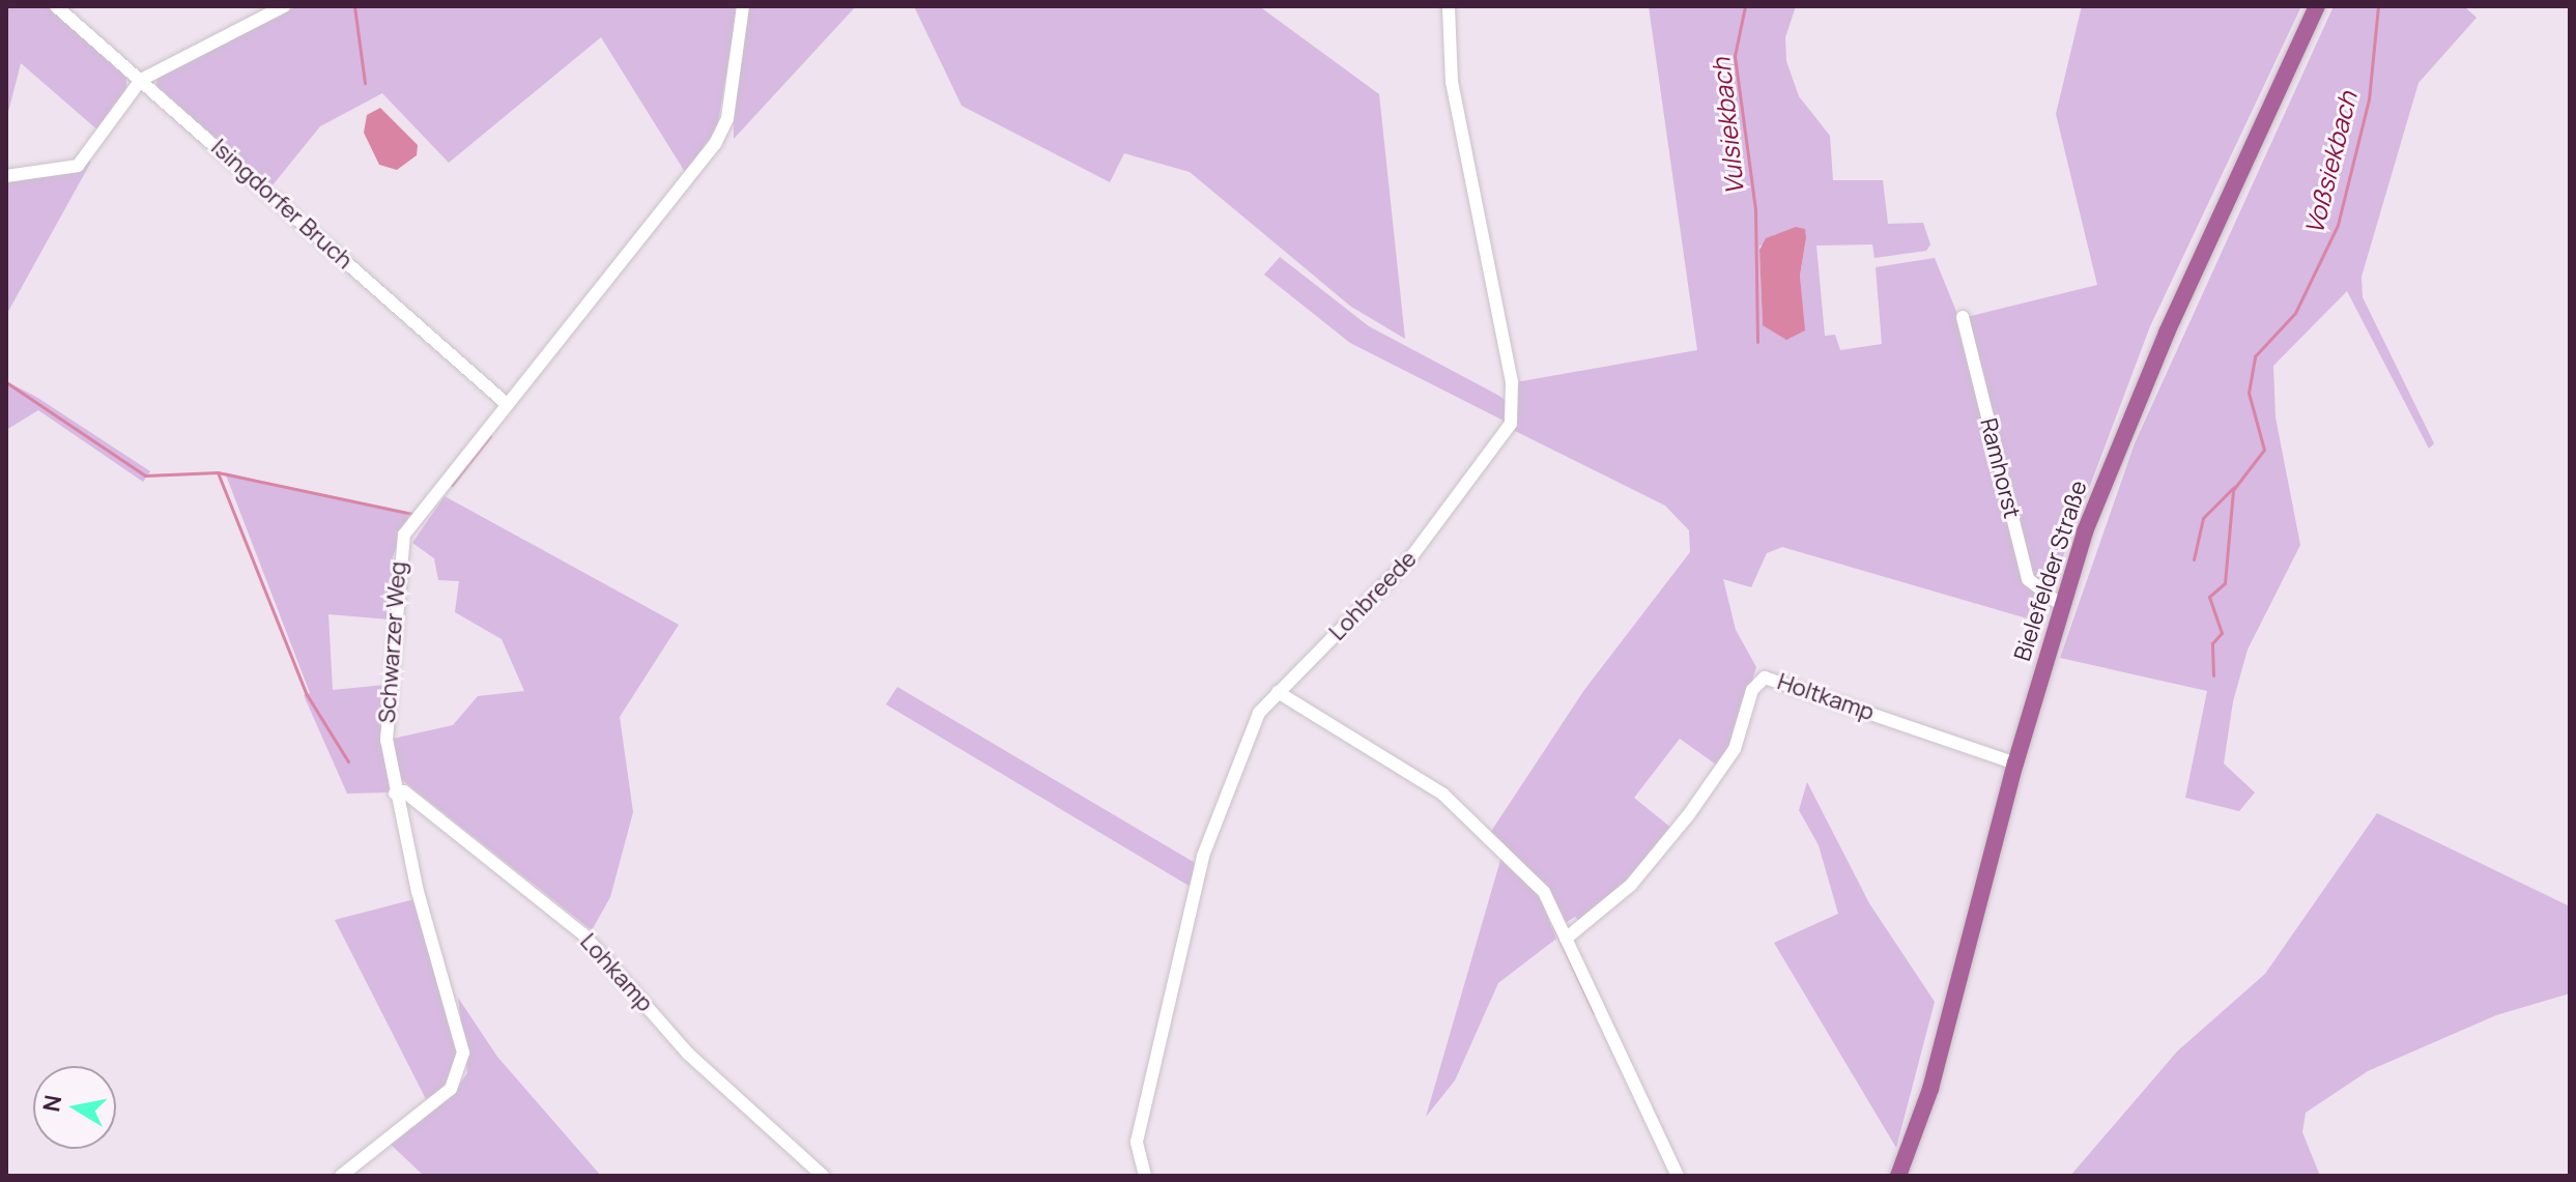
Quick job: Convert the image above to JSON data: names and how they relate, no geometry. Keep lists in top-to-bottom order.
{
  "streets": {
    "main road": ["Bielefelder Straße"],
    "street": [
      "Isingdorfer Bruch",
      "Ramhorst",
      "Lohbreede",
      "Schwarzer Weg",
      "Holtkamp",
      "Lohkamp"
    ]
  },
  "crossings": [
    ["Isingdorfer Bruch", "Schwarzer Weg"],
    ["Ramhorst", "Bielefelder Straße"],
    ["Bielefelder Straße", "Holtkamp"],
    ["Schwarzer Weg", "Lohkamp"]
  ],
  "water": ["Vulsiekbach", "Voßsiekbach"],
  "north": "left"
}
